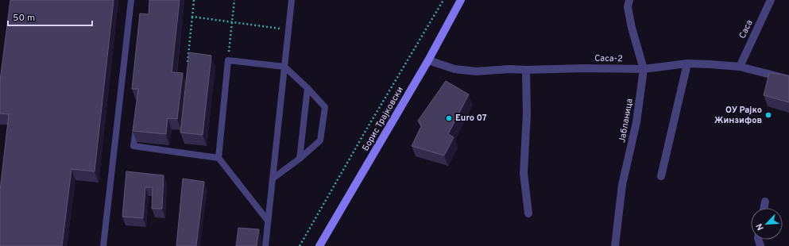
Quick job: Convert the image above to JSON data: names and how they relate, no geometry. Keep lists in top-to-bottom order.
{
  "streets": {
    "main road": ["Борис Трајковски"],
    "street": ["Саса", "Саса-2", "Јабланица"]
  },
  "crossings": [
    ["Саса", "Саса-2"],
    ["Саса-2", "Борис Трајковски"],
    ["Саса-2", "Јабланица"]
  ],
  "places": ["ОУ Рајко Жинзифов", "Euro 07"],
  "scale_bar": "50 m",
  "north": "bottom left"
}
